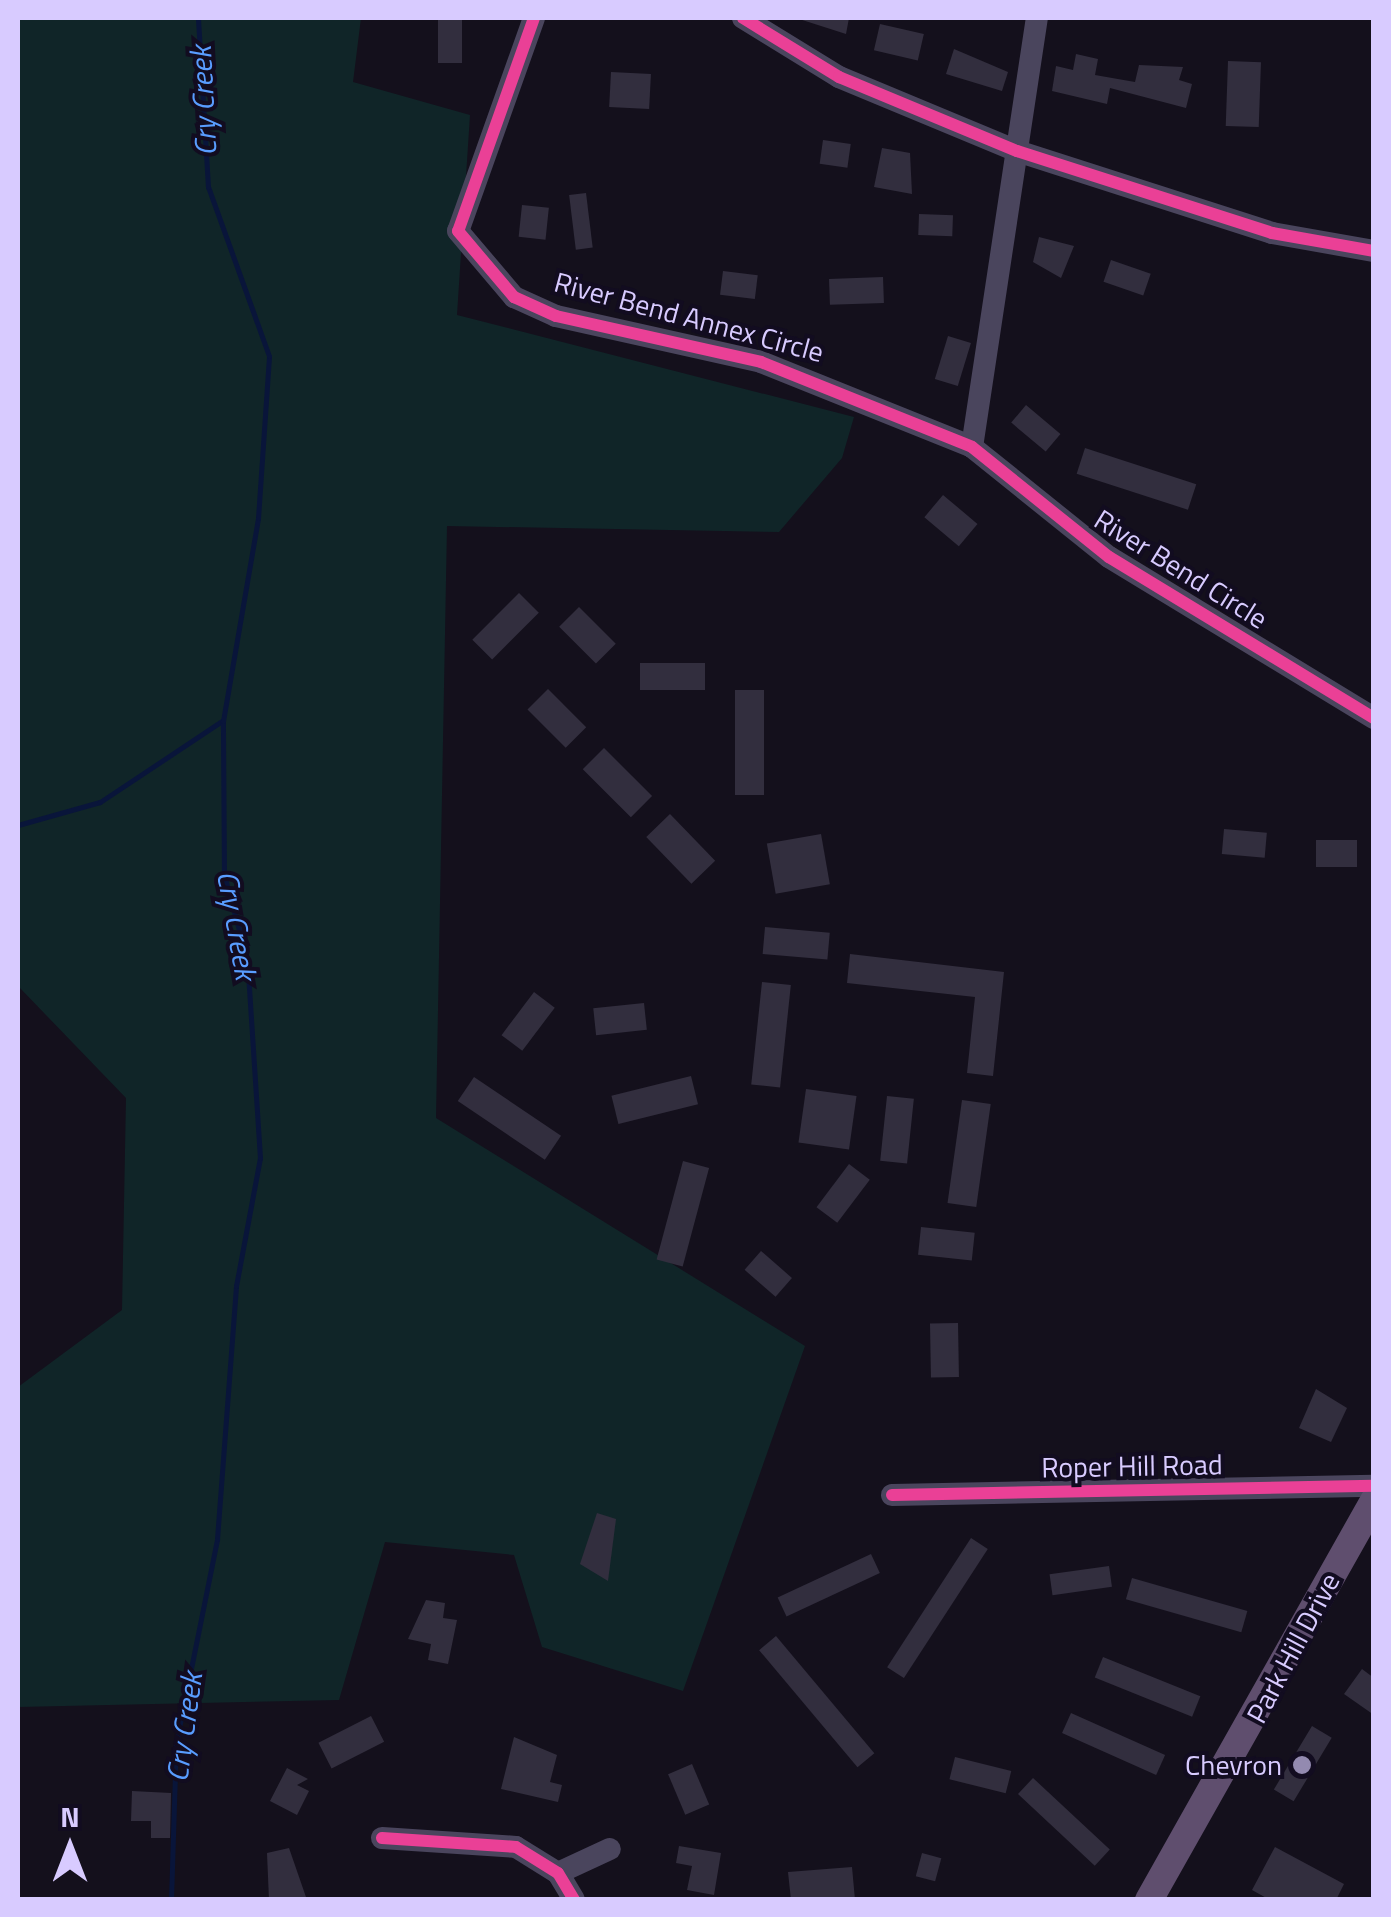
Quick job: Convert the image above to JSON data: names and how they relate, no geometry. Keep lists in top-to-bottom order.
{
  "streets": {
    "main road": ["Park Hill Drive"],
    "street": ["River Bend Annex Circle", "River Bend Circle", "Roper Hill Road"]
  },
  "crossings": [
    ["River Bend Annex Circle", "River Bend Circle"]
  ],
  "water": ["Cry Creek"],
  "places": ["Chevron"],
  "north": "top"
}
